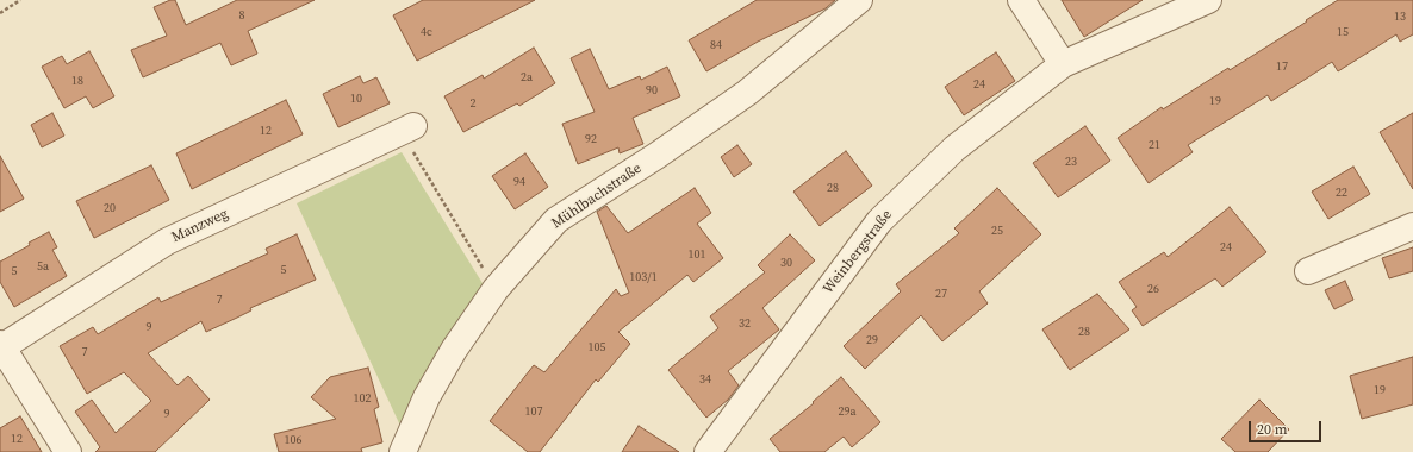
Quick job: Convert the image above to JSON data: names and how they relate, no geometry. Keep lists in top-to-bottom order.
{
  "streets": {
    "street": ["Mühlbachstraße", "Manzweg", "Weinbergstraße"]
  },
  "house_numbers": [
    "8",
    "13",
    "4c",
    "15",
    "84",
    "17",
    "2a",
    "18",
    "24",
    "90",
    "10",
    "19",
    "2",
    "12",
    "92",
    "21",
    "23",
    "94",
    "28",
    "22",
    "20",
    "25",
    "24",
    "101",
    "30",
    "5a",
    "5",
    "5",
    "103/1",
    "26",
    "27",
    "7",
    "32",
    "9",
    "28",
    "29",
    "105",
    "7",
    "34",
    "19",
    "102",
    "107",
    "29a",
    "9",
    "12",
    "106"
  ],
  "scale_bar": "20 m"
}
